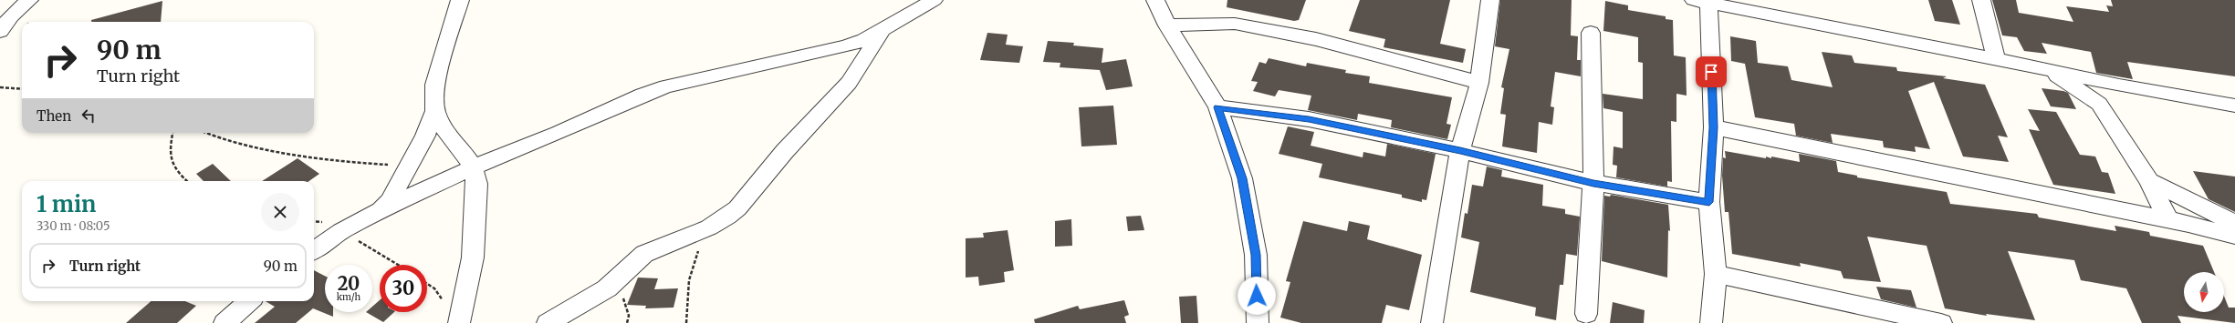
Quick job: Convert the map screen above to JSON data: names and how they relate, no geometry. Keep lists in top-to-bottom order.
{
  "north": "bottom",
  "page": {
    "turn": ["90 m", "Turn right"],
    "then": "Then",
    "heading": ["1 min", "330 m · 08:05"],
    "list": [
      {
        "name": "Turn right",
        "value": "90 m"
      }
    ],
    "speed": "20 km/h",
    "limit": "30"
  }
}
